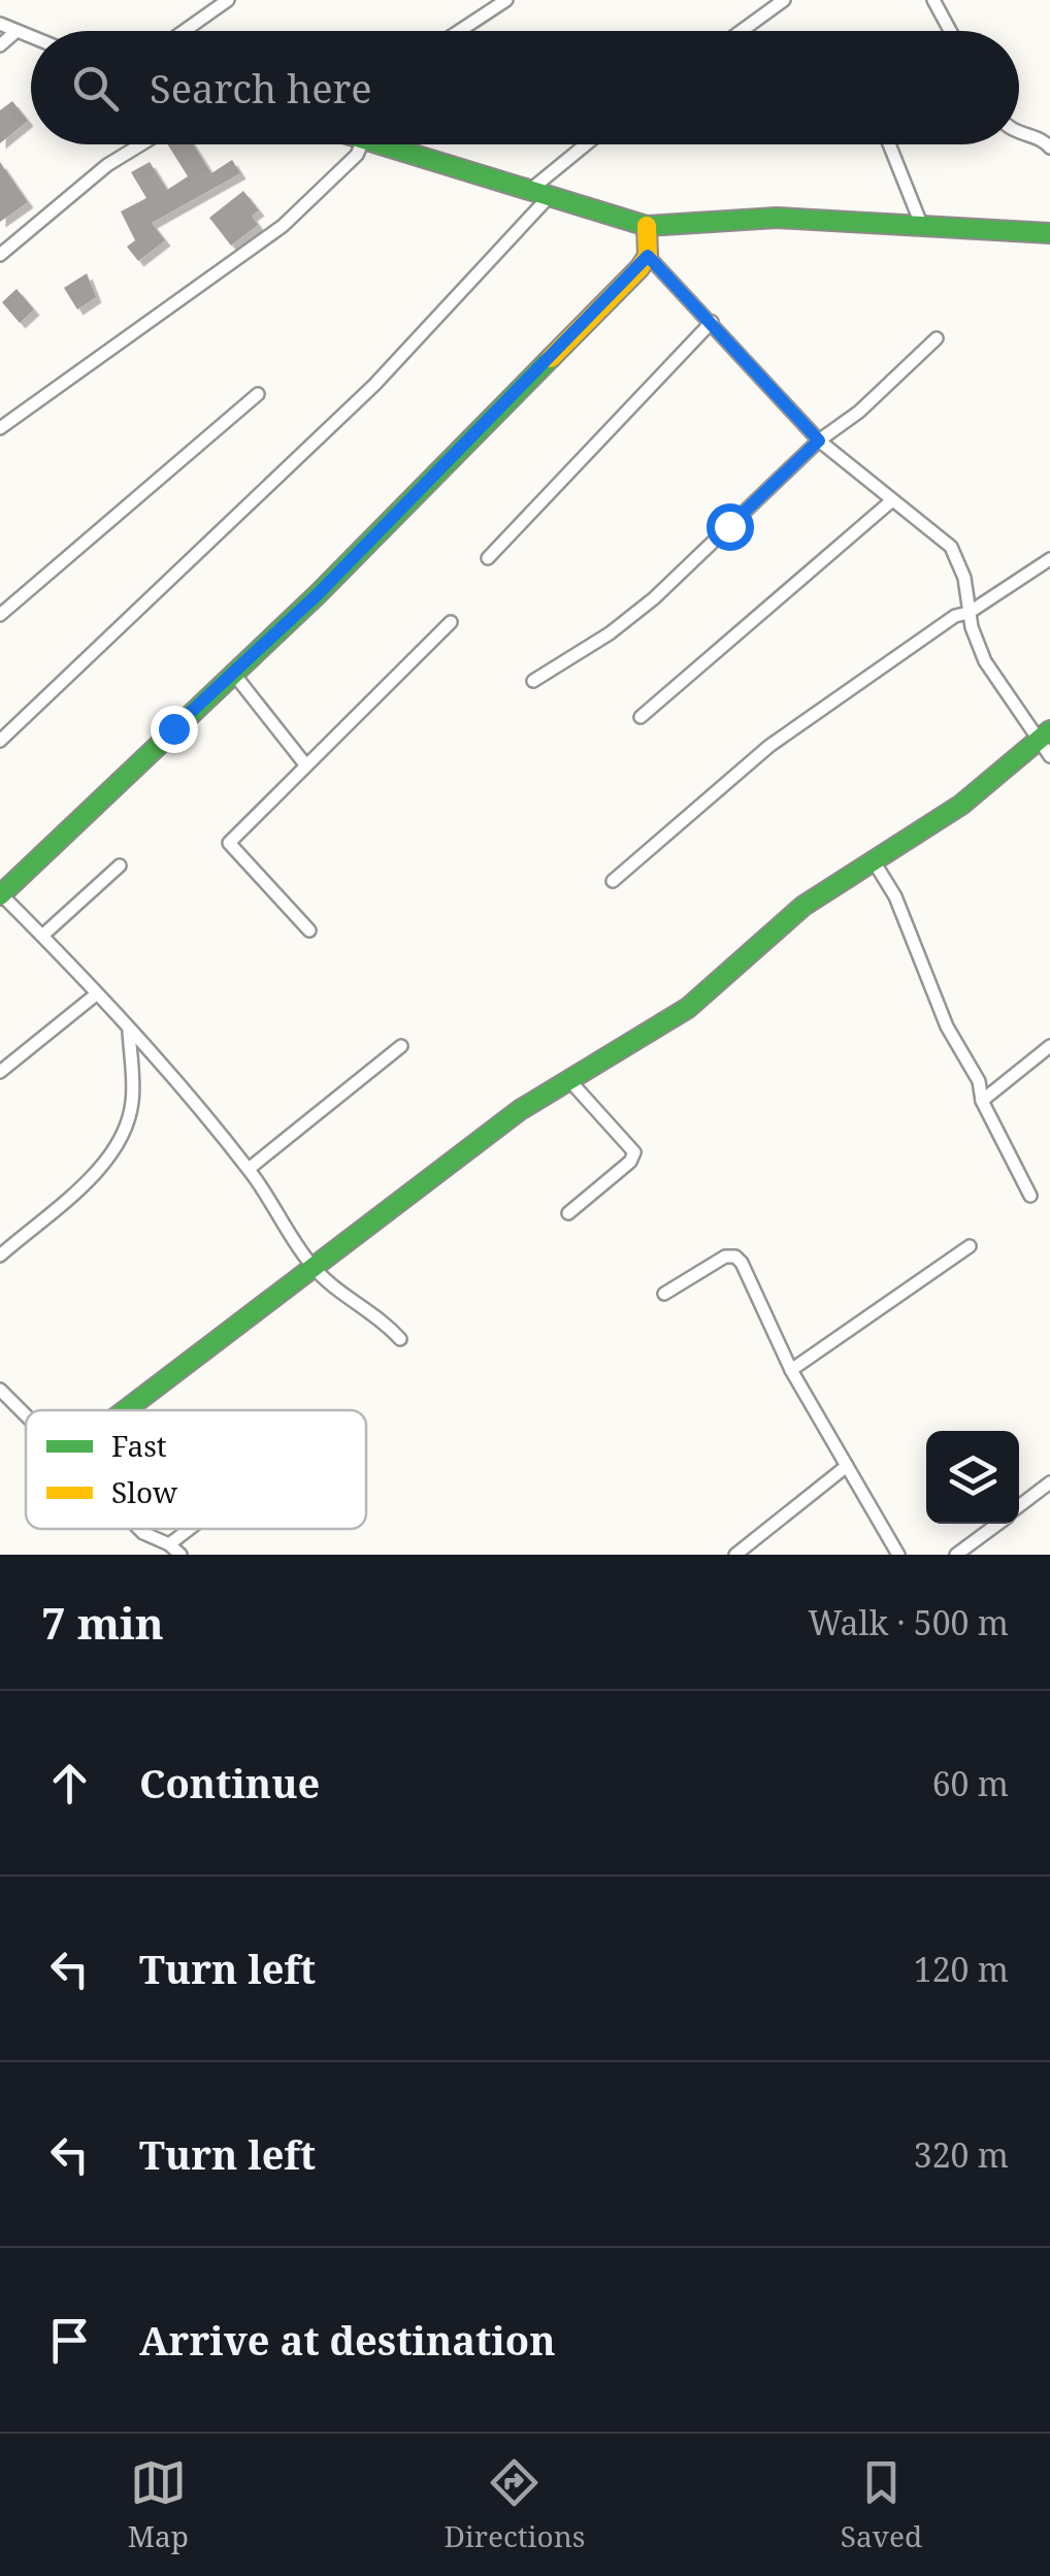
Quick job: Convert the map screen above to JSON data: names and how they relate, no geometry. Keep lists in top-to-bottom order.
{
  "legend": ["Fast", "Slow"],
  "page": {
    "search": "Search here",
    "heading": ["7 min", "Walk · 500 m"],
    "list": [
      ["Continue", "60 m"],
      ["Turn left", "120 m"],
      ["Turn left", "320 m"],
      "Arrive at destination"
    ],
    "nav": ["Map", "Directions", "Saved"]
  }
}
